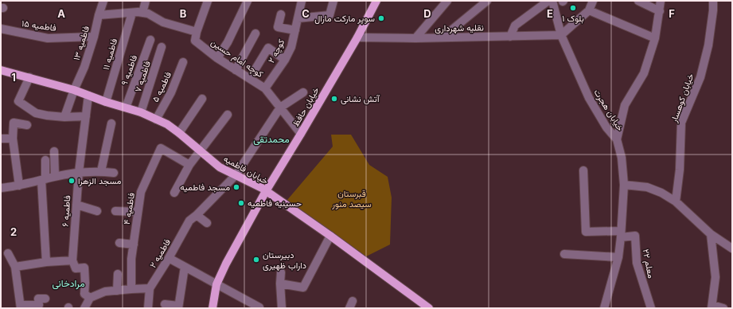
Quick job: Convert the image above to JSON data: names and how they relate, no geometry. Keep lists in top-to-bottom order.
{
  "streets": {
    "main road": ["خیابان حافظ", "خیابان فاطمیه"],
    "street": [
      "فاطمیه ۱۵",
      "نقلیه شهرداری",
      "فاطمیه ۱۳",
      "کوچه ۲",
      "فاطمیه ۱۱",
      "کوچه امام حسین",
      "فاطمیه ۹",
      "فاطمیه ۷",
      "فاطمیه ۵",
      "خیابان کوهسار",
      "خیابان هجرت",
      "فاطمیه ۴",
      "فاطمیه ۶",
      "فاطمیه ۲",
      "معلم ۲۲"
    ]
  },
  "crossings": [
    ["فاطمیه ۱۵", "فاطمیه ۱۳"],
    ["نقلیه شهرداری", "خیابان حافظ"],
    ["نقلیه شهرداری", "خیابان هجرت"],
    ["فاطمیه ۱۳", "خیابان فاطمیه"],
    ["کوچه ۲", "کوچه امام حسین"],
    ["فاطمیه ۱۱", "خیابان فاطمیه"],
    ["کوچه امام حسین", "خیابان حافظ"],
    ["کوچه امام حسین", "فاطمیه ۲"],
    ["فاطمیه ۹", "خیابان فاطمیه"],
    ["فاطمیه ۷", "خیابان فاطمیه"],
    ["فاطمیه ۵", "خیابان فاطمیه"],
    ["خیابان حافظ", "خیابان فاطمیه"],
    ["خیابان هجرت", "معلم ۲۲"],
    ["خیابان فاطمیه", "فاطمیه ۶"],
    ["خیابان فاطمیه", "فاطمیه ۲"]
  ],
  "districts": ["محمدتقی", "مرادخانی"],
  "parks": ["قبرستان سیصد منور"],
  "places": [
    "بلوک ۱",
    "سوپر مارکت مارال",
    "آتش نشانی",
    "مسجد الزهرا",
    "مسجد فاطمیه",
    "حسینیه فاطمیه",
    "دبیرستان داراب ظهیری"
  ],
  "grid": {
    "columns": [
      "A",
      "B",
      "C",
      "D",
      "E",
      "F"
    ],
    "rows": ["1", "2"]
  }
}
